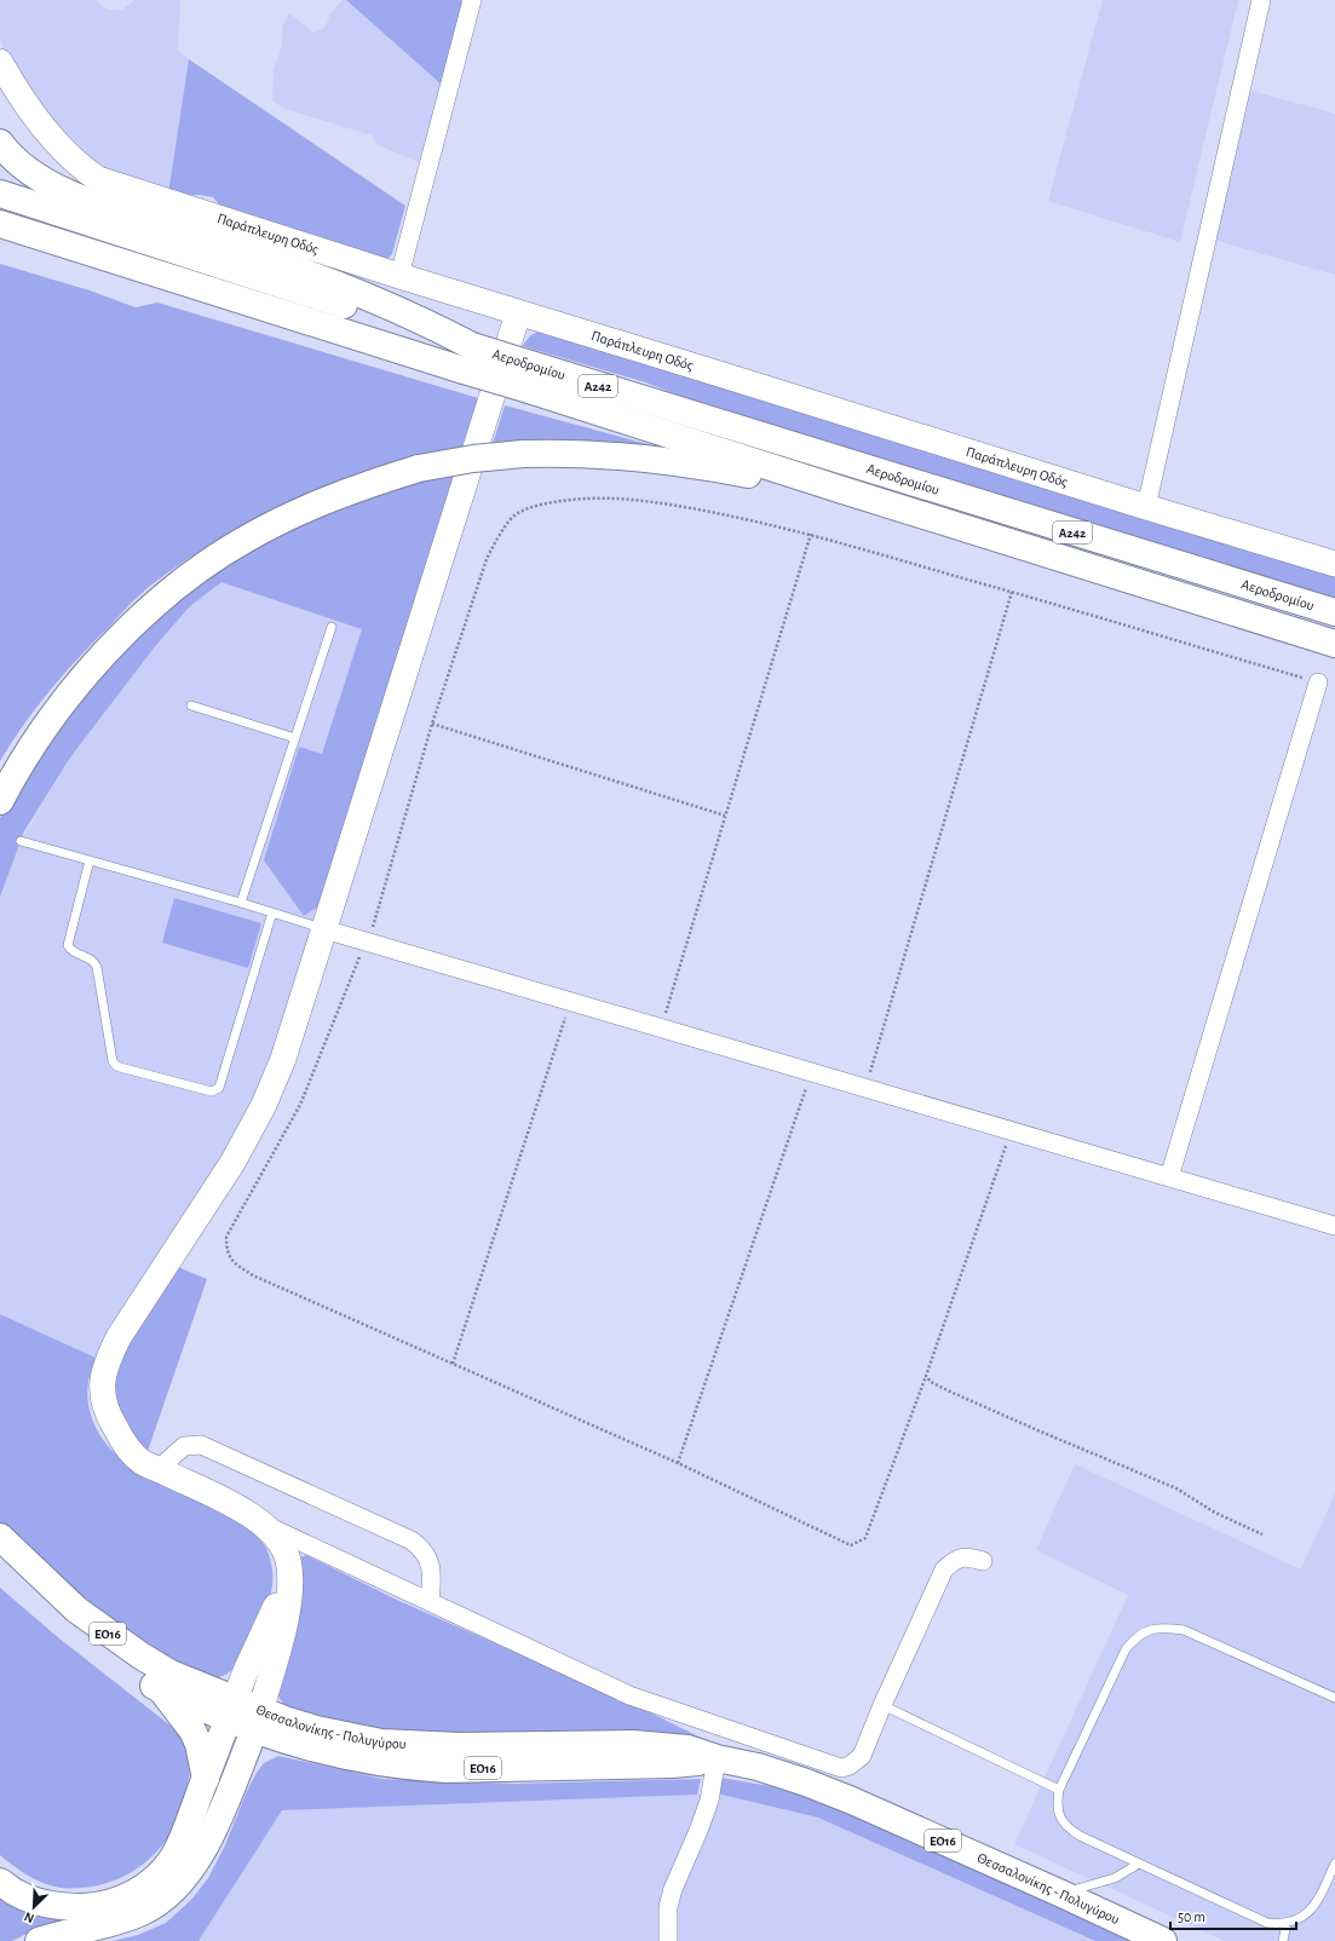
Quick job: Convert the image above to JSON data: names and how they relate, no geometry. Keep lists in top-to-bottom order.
{
  "streets": {
    "main road": [
      "Αεροδρομίου",
      "Α242",
      "ΕΟ16",
      "Θεσσαλονίκης - Πολυγύρου"
    ],
    "street": ["Παράπλευρη Οδός"]
  },
  "scale_bar": "50 m",
  "north": "bottom left"
}
